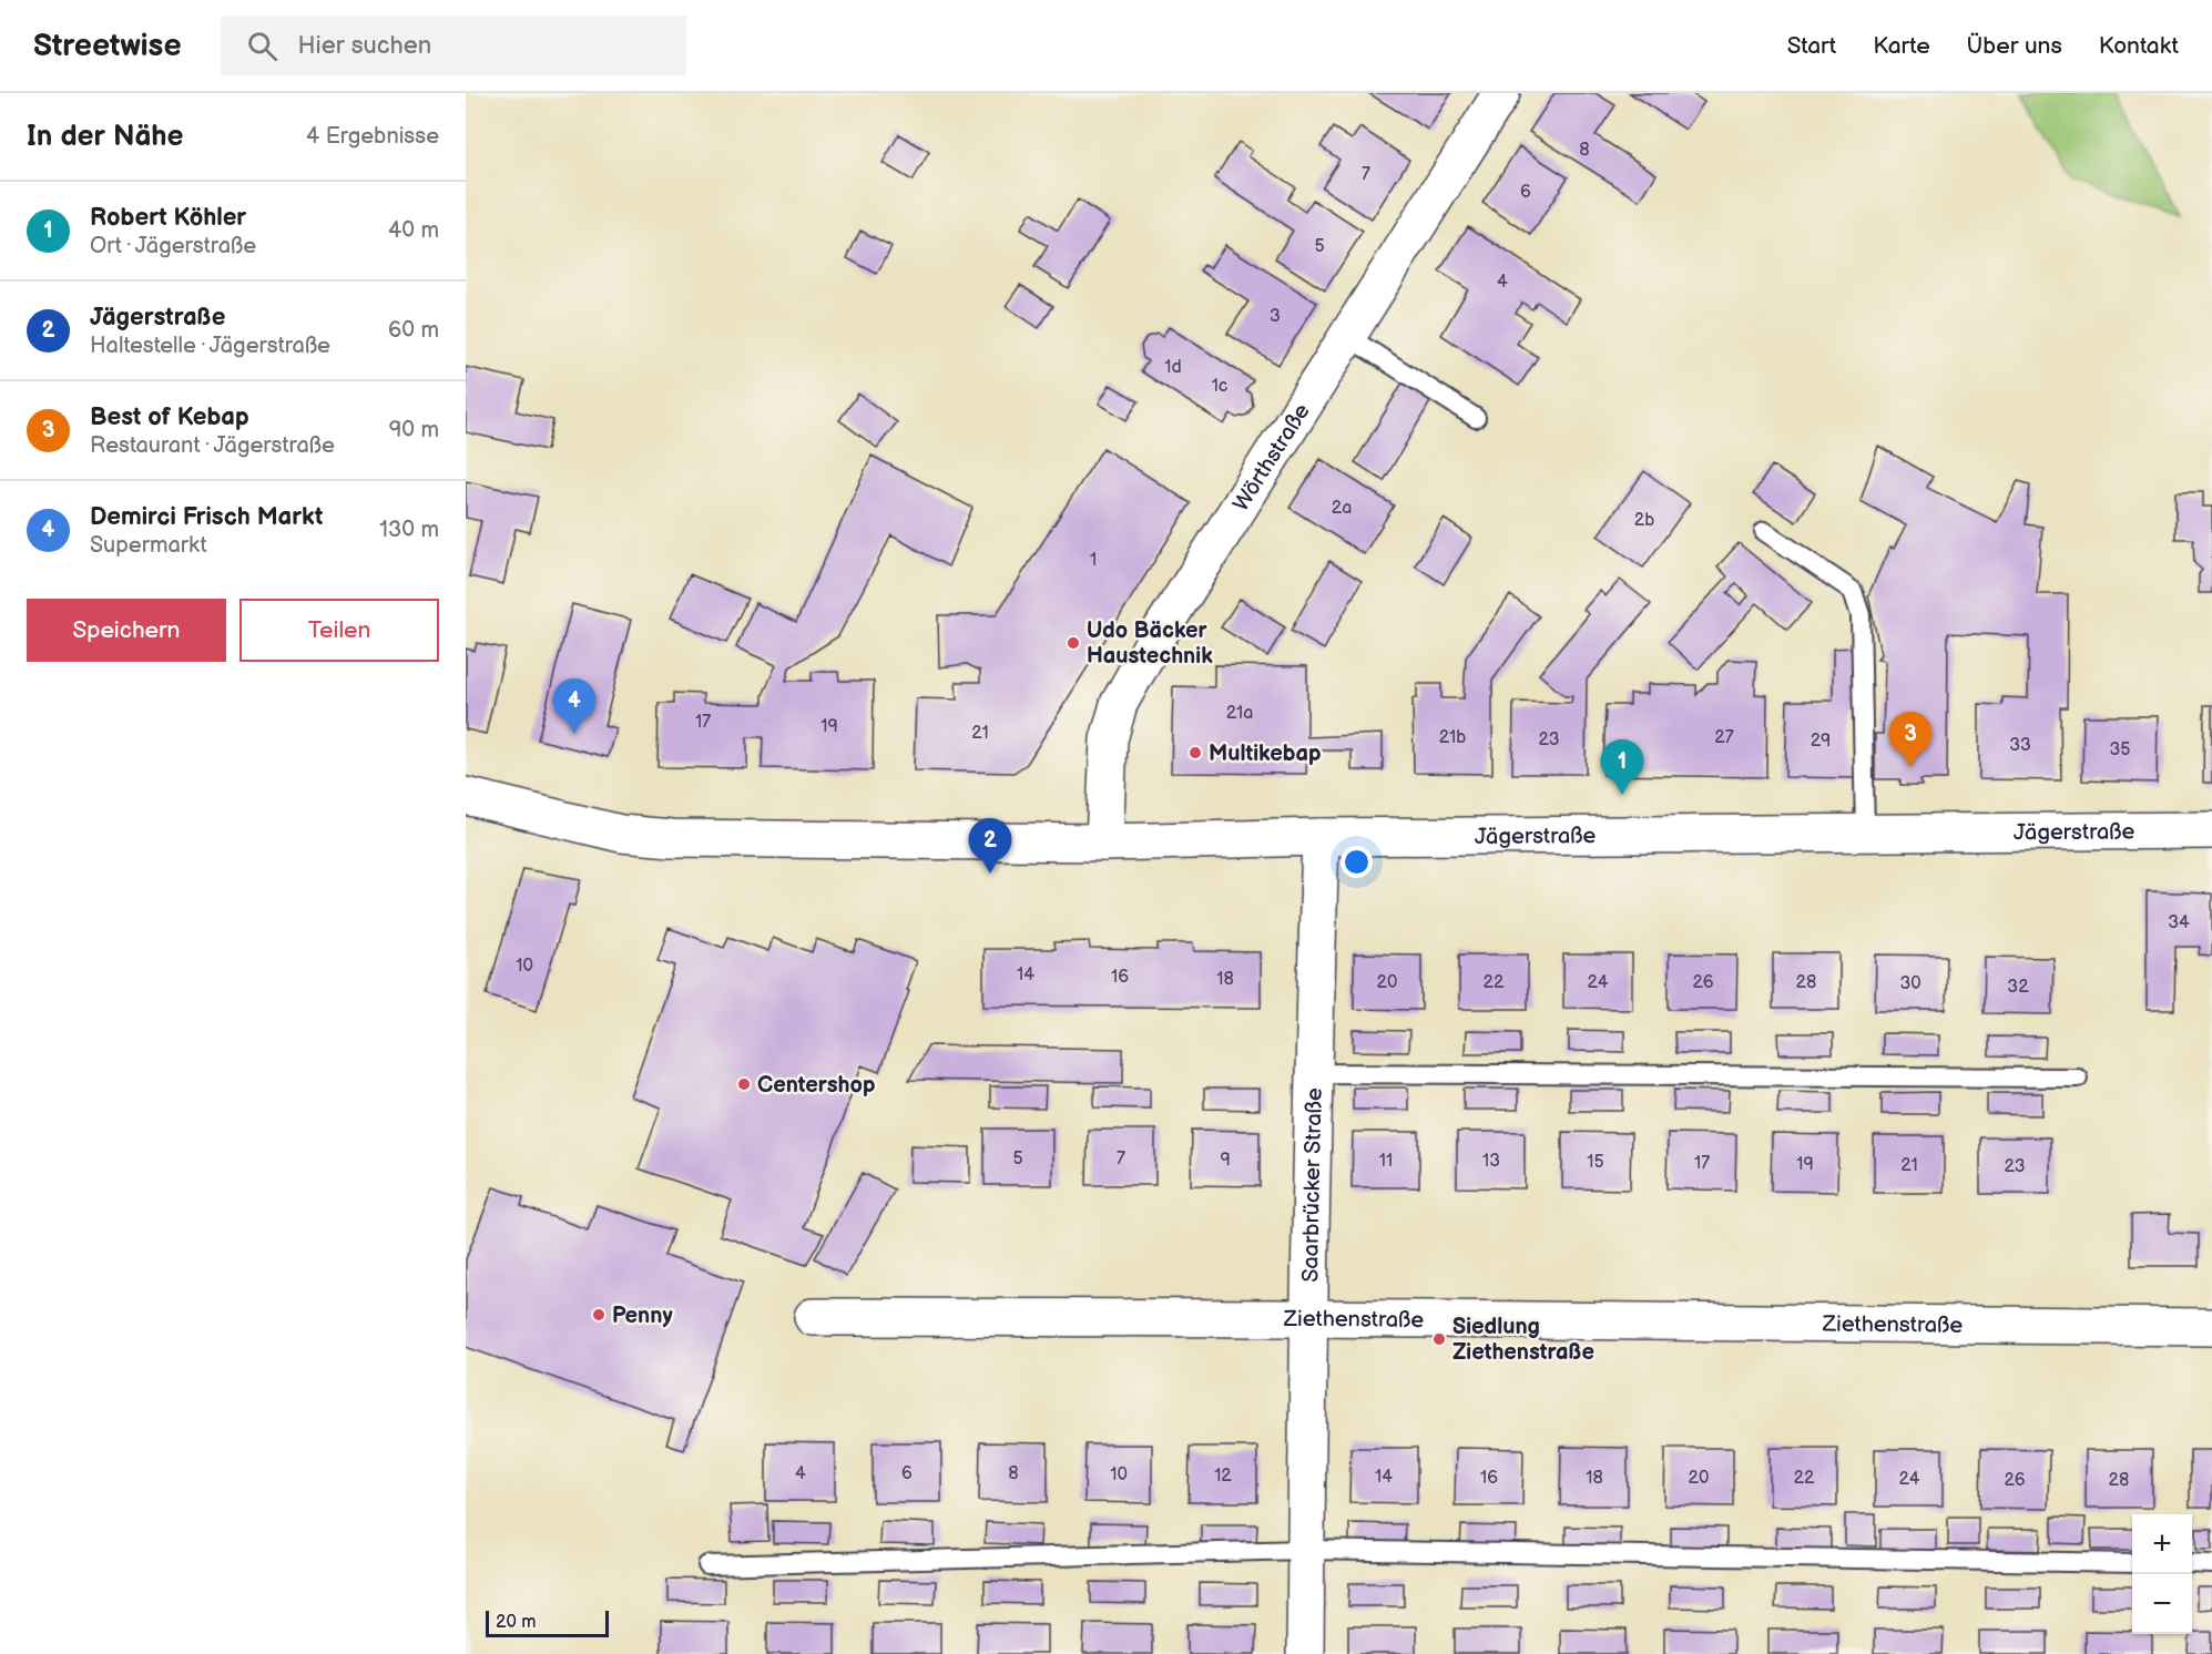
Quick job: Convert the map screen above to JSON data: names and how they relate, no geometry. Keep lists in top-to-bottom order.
{
  "streets": {
    "street": [
      "Wörthstraße",
      "Jägerstraße",
      "Saarbrücker Straße",
      "Ziethenstraße"
    ]
  },
  "crossings": [
    ["Wörthstraße", "Jägerstraße"],
    ["Jägerstraße", "Saarbrücker Straße"],
    ["Saarbrücker Straße", "Ziethenstraße"]
  ],
  "places": [
    "Udo Bäcker Haustechnik",
    "Multikebap",
    "Centershop",
    "Penny",
    "Siedlung Ziethenstraße"
  ],
  "house_numbers": [
    "8",
    "7",
    "6",
    "5",
    "4",
    "3",
    "1d",
    "1c",
    "2a",
    "2b",
    "1",
    "21a",
    "17",
    "19",
    "21",
    "21b",
    "27",
    "23",
    "29",
    "33",
    "35",
    "34",
    "10",
    "14",
    "16",
    "18",
    "20",
    "22",
    "24",
    "26",
    "28",
    "30",
    "32",
    "5",
    "7",
    "9",
    "11",
    "13",
    "15",
    "17",
    "19",
    "21",
    "23",
    "4",
    "6",
    "8",
    "10",
    "12",
    "14",
    "16",
    "18",
    "20",
    "22",
    "24",
    "26",
    "28"
  ],
  "scale_bar": "20 m",
  "page": {
    "header": "Streetwise",
    "search": "Hier suchen",
    "nav": [
      "Start",
      "Karte",
      "Über uns",
      "Kontakt"
    ],
    "heading": ["In der Nähe", "4 Ergebnisse"],
    "list": [
      {
        "mark": "1",
        "name": "Robert Köhler",
        "note": "Ort · Jägerstraße",
        "value": "40 m"
      },
      {
        "mark": "2",
        "name": "Jägerstraße",
        "note": "Haltestelle · Jägerstraße",
        "value": "60 m"
      },
      {
        "mark": "3",
        "name": "Best of Kebap",
        "note": "Restaurant · Jägerstraße",
        "value": "90 m"
      },
      {
        "mark": "4",
        "name": "Demirci Frisch Markt",
        "note": "Supermarkt",
        "value": "130 m"
      }
    ],
    "buttons": ["Speichern", "Teilen"],
    "pins": [
      "4",
      "3",
      "1",
      "2"
    ],
    "map_buttons": ["+", "−"],
    "scale": "20 m"
  }
}
